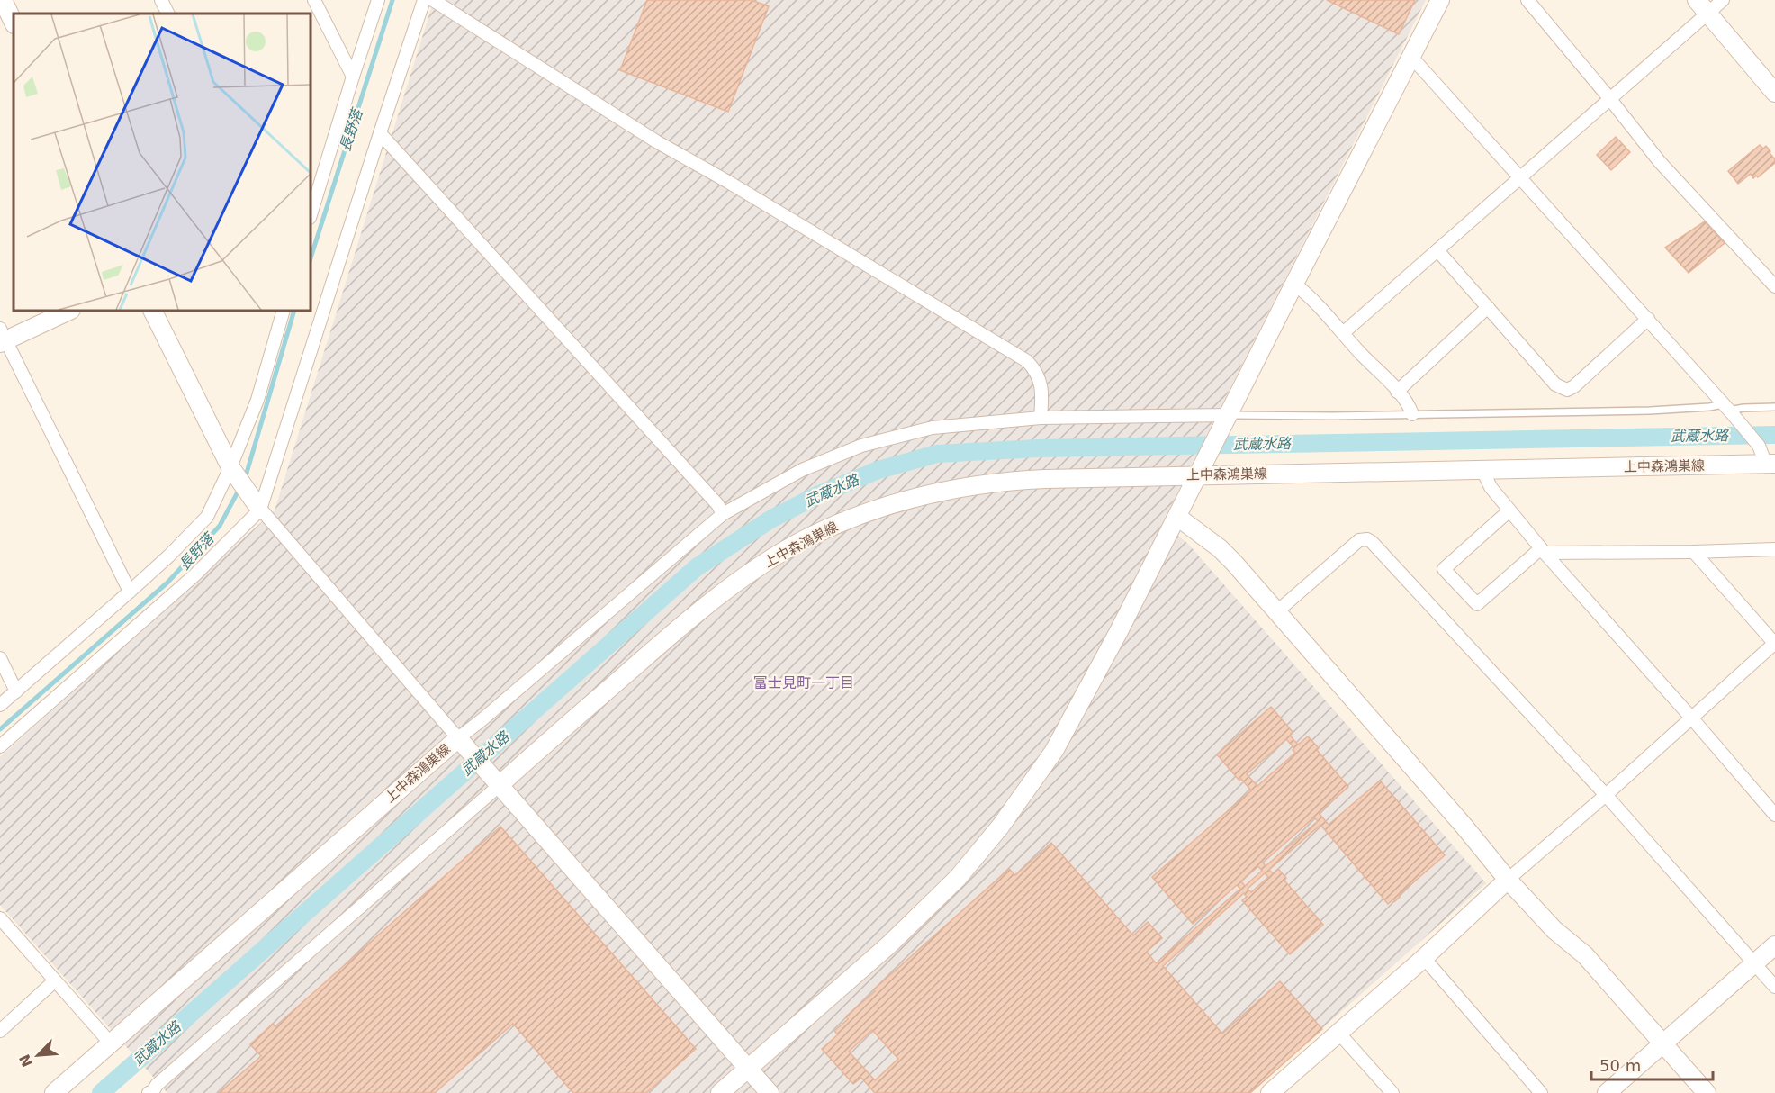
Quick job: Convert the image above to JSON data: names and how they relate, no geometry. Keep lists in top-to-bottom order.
{
  "streets": {
    "street": ["上中森鴻巣線"]
  },
  "districts": ["富士見町一丁目"],
  "water": ["長野落", "武蔵水路"],
  "scale_bar": "50 m",
  "north": "bottom left"
}
